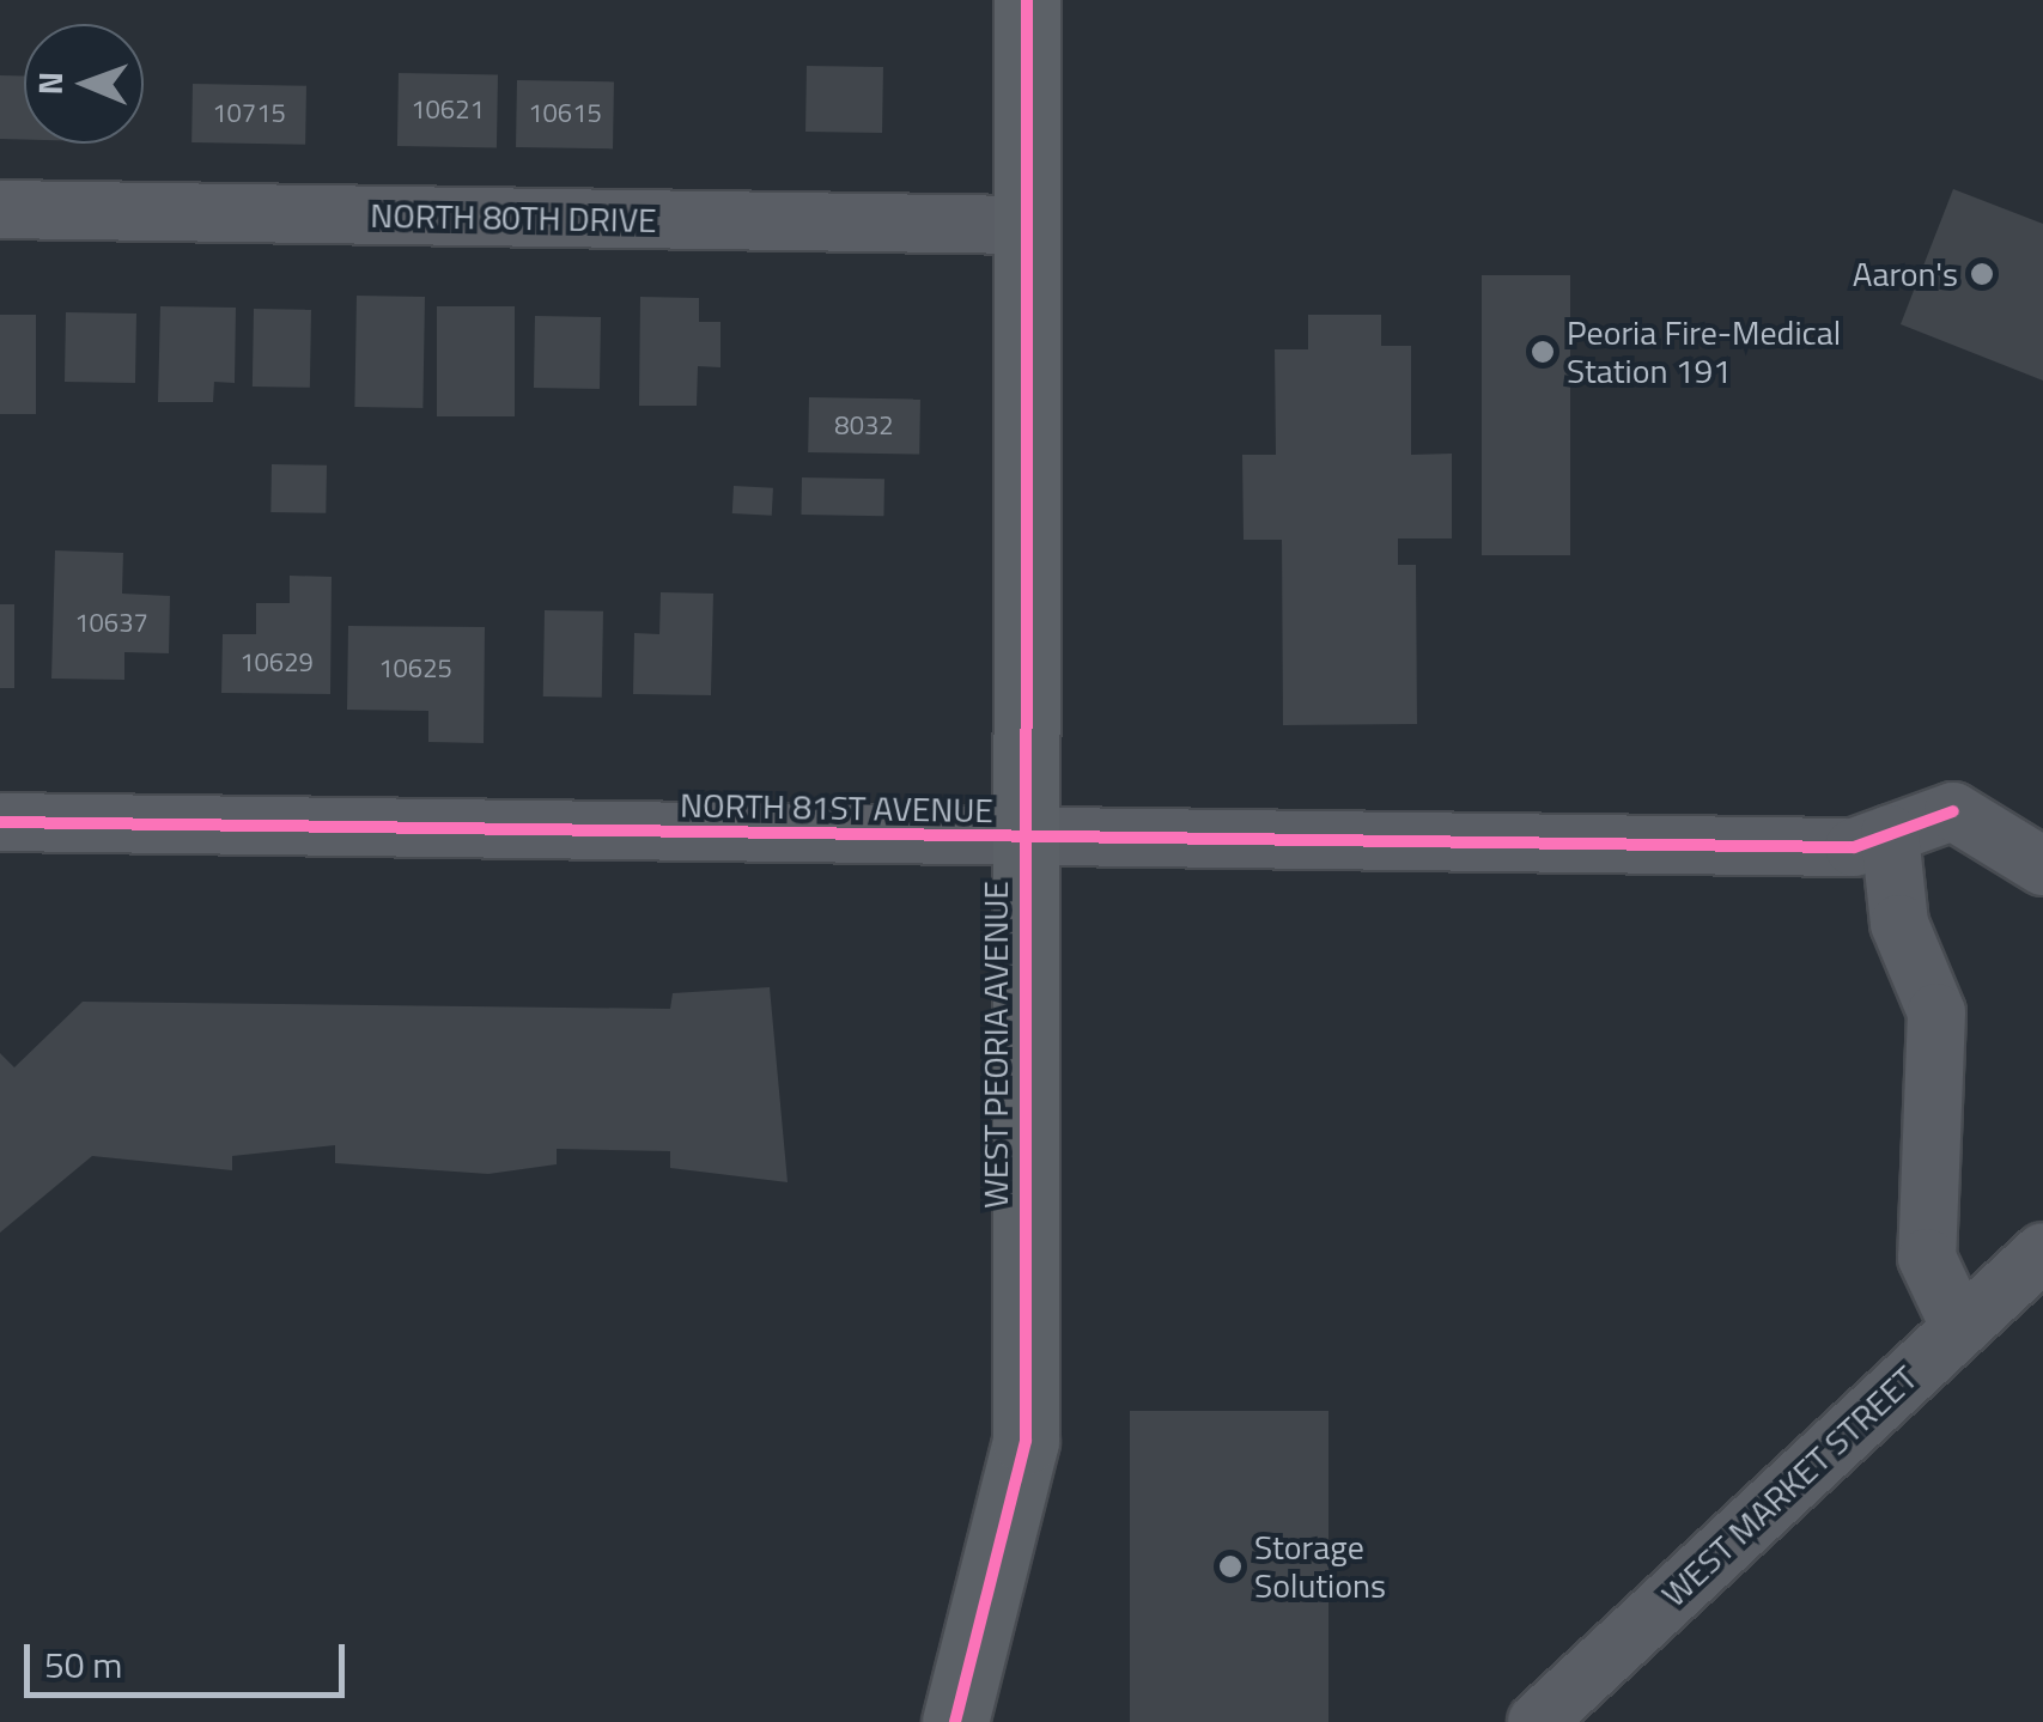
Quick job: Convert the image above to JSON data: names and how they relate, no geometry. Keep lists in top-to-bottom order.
{
  "streets": {
    "main road": ["WEST PEORIA AVENUE"],
    "street": ["NORTH 80TH DRIVE", "NORTH 81ST AVENUE", "WEST MARKET STREET"]
  },
  "crossings": [
    ["NORTH 80TH DRIVE", "WEST PEORIA AVENUE"],
    ["NORTH 81ST AVENUE", "WEST PEORIA AVENUE"]
  ],
  "places": ["Aaron's", "Peoria Fire-Medical Station 191", "Storage Solutions"],
  "house_numbers": [
    "10621",
    "10715",
    "10615",
    "8032",
    "10637",
    "10629",
    "10625"
  ],
  "scale_bar": "50 m",
  "north": "left"
}
